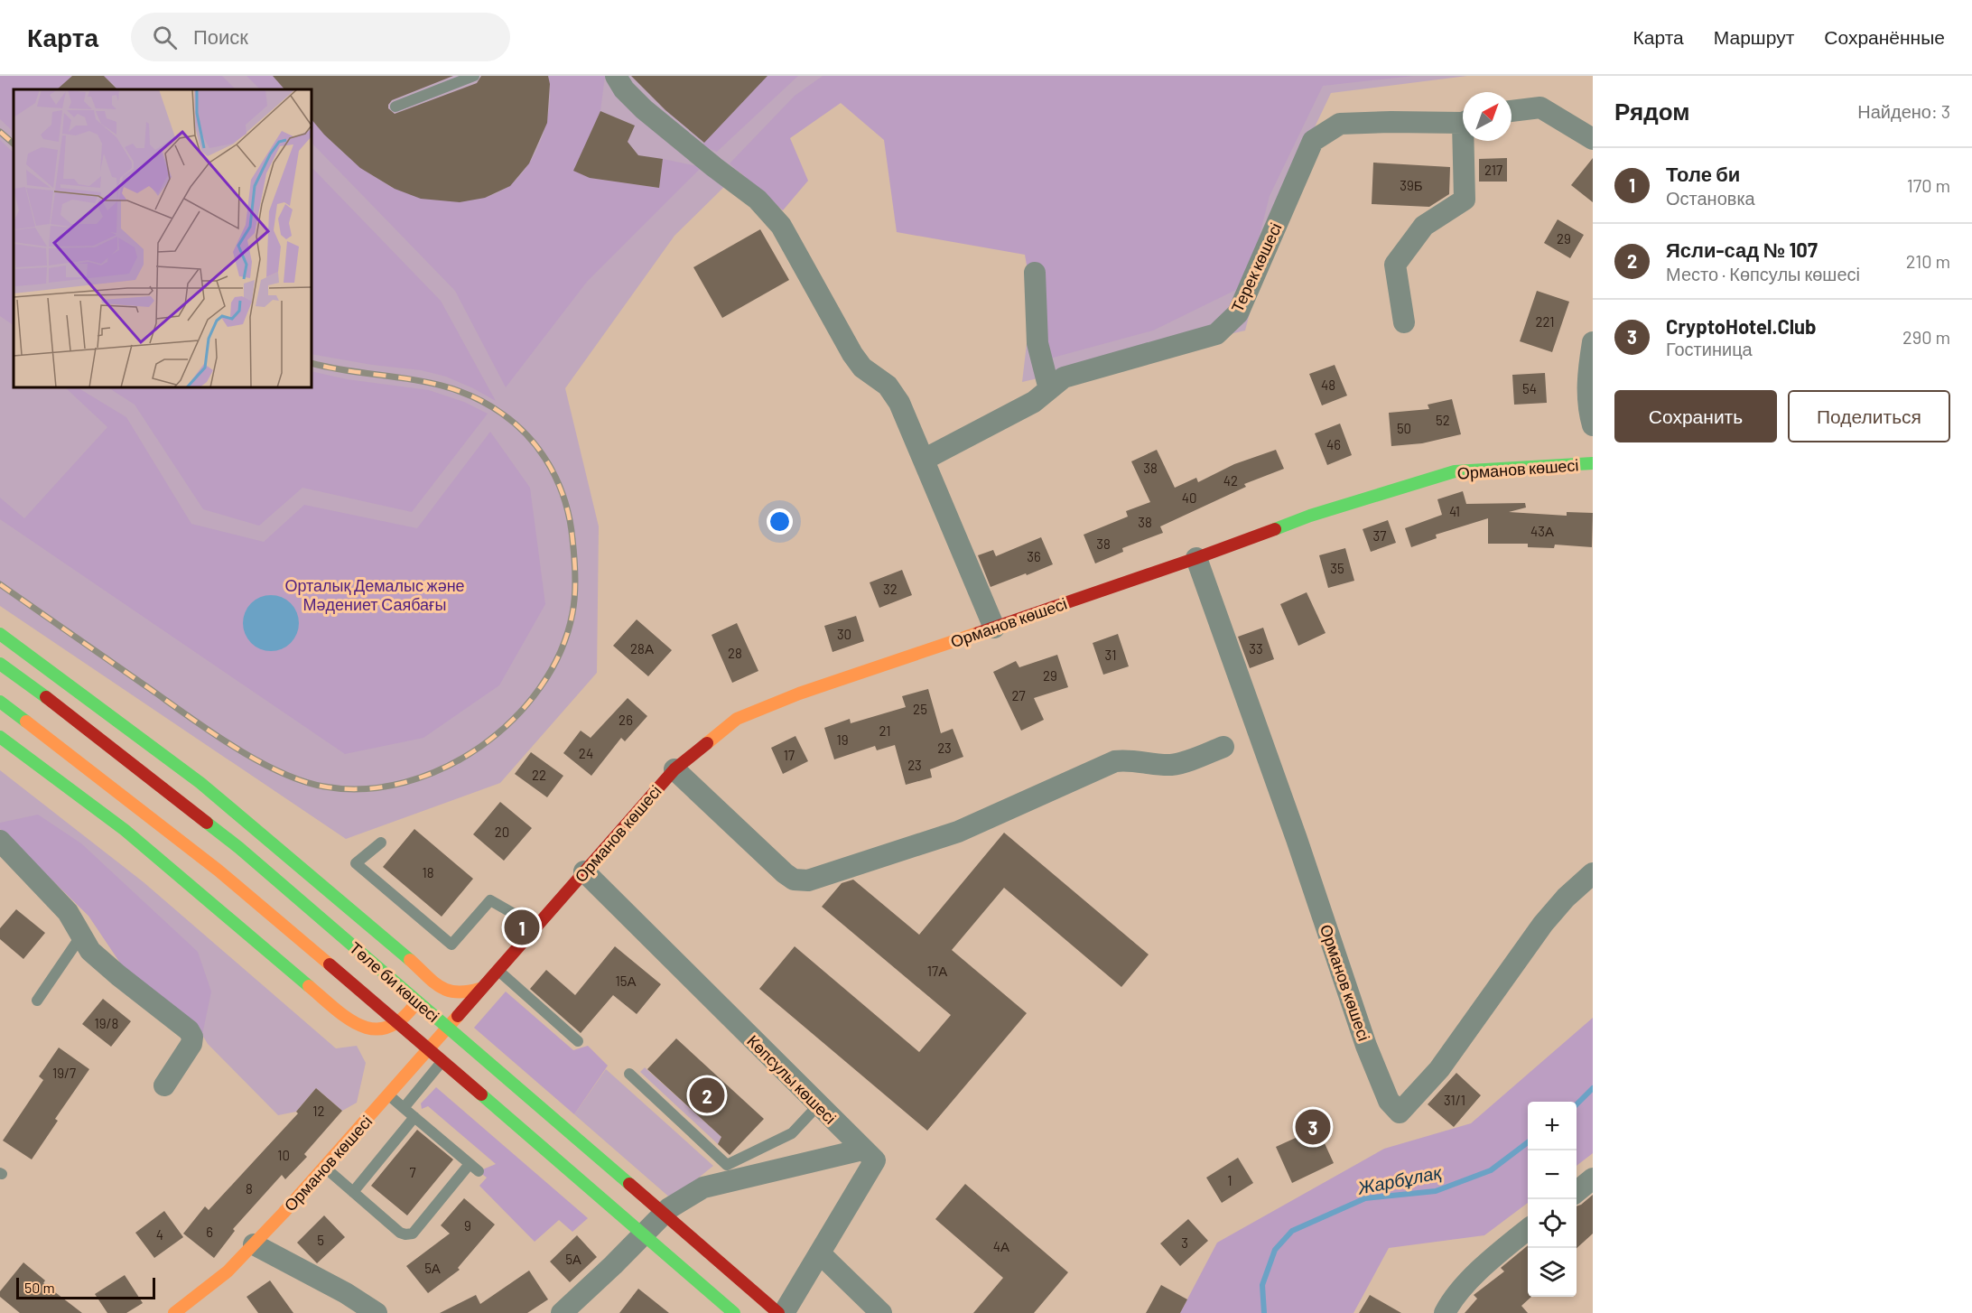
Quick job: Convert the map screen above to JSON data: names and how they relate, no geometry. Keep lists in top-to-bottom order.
{
  "streets": {
    "main road": ["Орманов көшесі", "Төле би көшесі"],
    "street": ["Терек көшесі", "Көпсулы көшесі"]
  },
  "crossings": [
    ["Орманов көшесі", "Көпсулы көшесі"]
  ],
  "water": ["Жарбұлақ"],
  "parks": ["Орталық Демалыс және Мәдениет Саябағы"],
  "house_numbers": [
    "217",
    "39Б",
    "29",
    "221",
    "48",
    "54",
    "52",
    "50",
    "46",
    "38",
    "42",
    "40",
    "41",
    "38",
    "43А",
    "37",
    "38",
    "36",
    "35",
    "32",
    "30",
    "28А",
    "33",
    "28",
    "31",
    "29",
    "27",
    "25",
    "26",
    "21",
    "19",
    "23",
    "24",
    "17",
    "23",
    "22",
    "20",
    "18",
    "17А",
    "15А",
    "19/8",
    "19/7",
    "31/1",
    "12",
    "10",
    "7",
    "1",
    "8",
    "9",
    "6",
    "4",
    "5",
    "3",
    "4А",
    "5А",
    "5А"
  ],
  "scale_bar": "50 m",
  "north": "top right",
  "page": {
    "header": "Карта",
    "search": "Поиск",
    "nav": ["Карта", "Маршрут", "Сохранённые"],
    "heading": ["Рядом", "Найдено: 3"],
    "list": [
      {
        "mark": "1",
        "name": "Толе би",
        "note": "Остановка",
        "value": "170 m"
      },
      {
        "mark": "2",
        "name": "Ясли-сад № 107",
        "note": "Место · Көпсулы көшесі",
        "value": "210 m"
      },
      {
        "mark": "3",
        "name": "CryptoHotel.Club",
        "note": "Гостиница",
        "value": "290 m"
      }
    ],
    "buttons": ["Сохранить", "Поделиться"],
    "pins": ["1", "2", "3"],
    "map_buttons": ["+", "−"],
    "scale": "50 m"
  }
}
